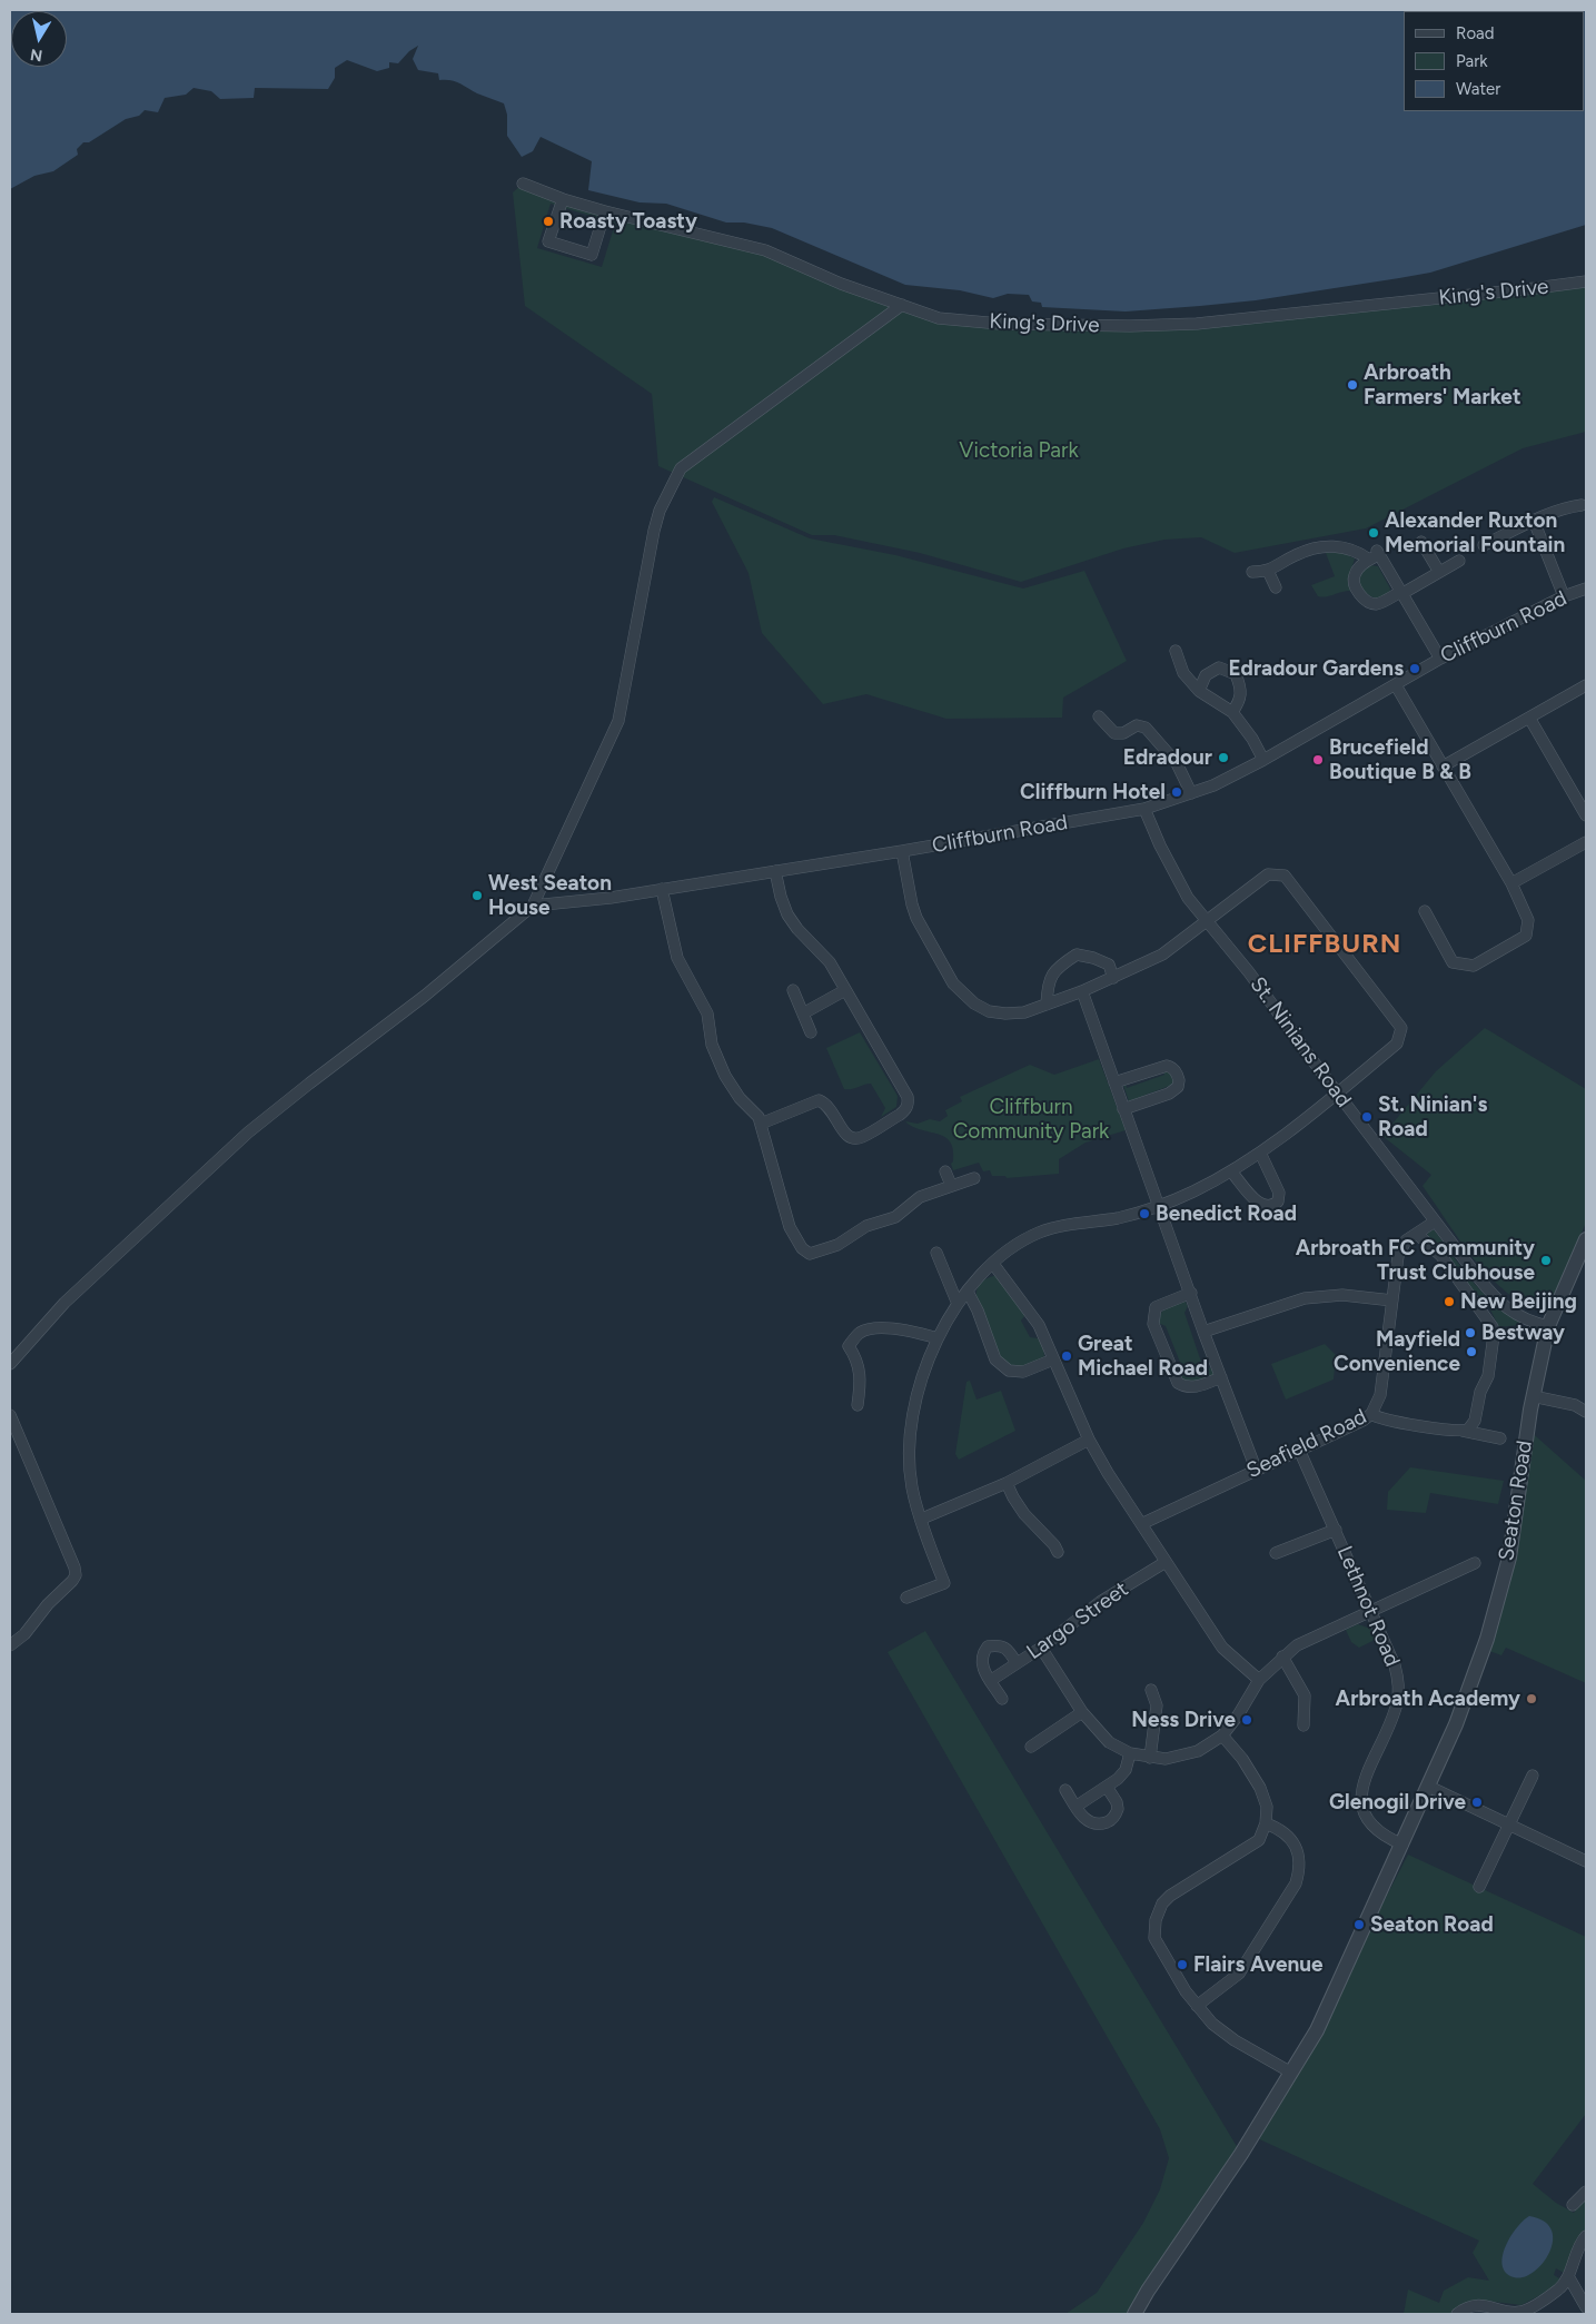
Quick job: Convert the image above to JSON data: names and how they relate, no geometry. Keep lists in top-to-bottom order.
{
  "streets": {
    "street": [
      "King's Drive",
      "Cliffburn Road",
      "St. Ninians Road",
      "Seafield Road",
      "Seaton Road",
      "Lethnot Road",
      "Largo Street"
    ]
  },
  "crossings": [
    ["Cliffburn Road", "St. Ninians Road"],
    ["St. Ninians Road", "Seafield Road"],
    ["St. Ninians Road", "Seaton Road"],
    ["Seafield Road", "Lethnot Road"],
    ["Seaton Road", "Lethnot Road"]
  ],
  "districts": ["CLIFFBURN"],
  "parks": ["Victoria Park", "Cliffburn Community Park"],
  "places": [
    "Roasty Toasty",
    "Arbroath Farmers' Market",
    "Alexander Ruxton Memorial Fountain",
    "Edradour Gardens",
    "Edradour",
    "Brucefield Boutique B & B",
    "Cliffburn Hotel",
    "West Seaton House",
    "St. Ninian's Road",
    "Benedict Road",
    "Arbroath FC Community Trust Clubhouse",
    "New Beijing",
    "Bestway",
    "Mayfield Convenience",
    "Great Michael Road",
    "Arbroath Academy",
    "Ness Drive",
    "Glenogil Drive",
    "Seaton Road",
    "Flairs Avenue"
  ],
  "legend": ["Road", "Park", "Water"],
  "north": "bottom"
}
